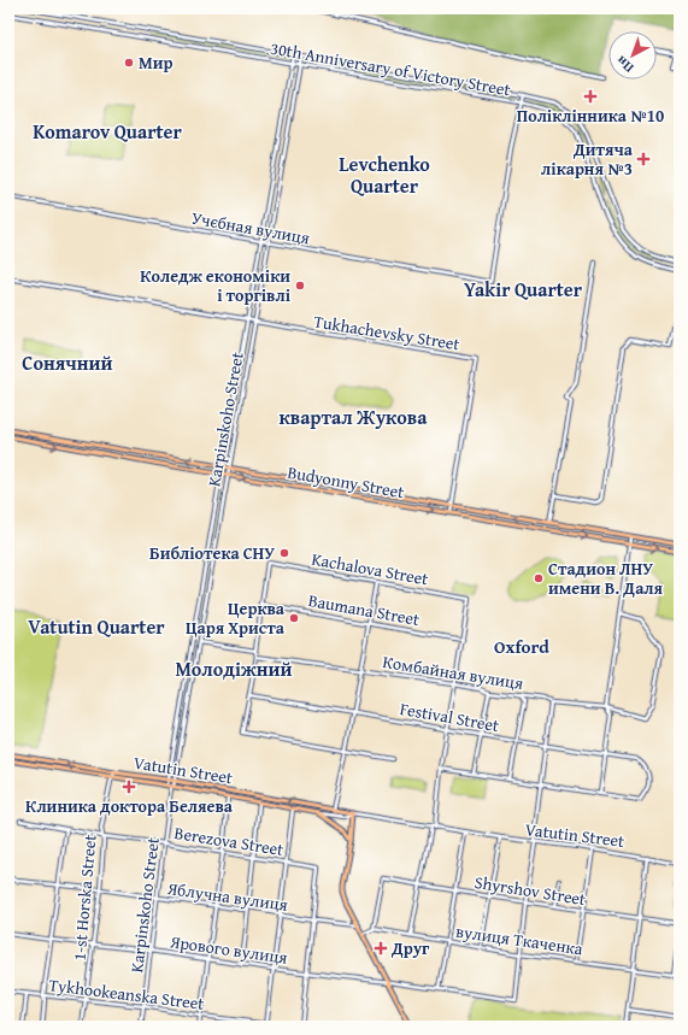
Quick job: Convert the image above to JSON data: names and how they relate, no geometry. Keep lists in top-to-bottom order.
{
  "streets": {
    "main road": ["Budyonny Street", "Vatutin Street"],
    "street": [
      "30th Anniversary of Victory Street",
      "Учєбная вулиця",
      "Tukhachevsky Street",
      "Karpinskoho Street",
      "Kachalova Street",
      "Baumana Street",
      "Комбайная вулиця",
      "Festival Street",
      "Berezova Street",
      "Shyrshov Street",
      "Яблучна вулиця",
      "1-st Horska Street",
      "вулиця Ткаченка",
      "Ярового вулиця",
      "Tykhookeanska Street"
    ]
  },
  "crossings": [
    ["30th Anniversary of Victory Street", "Учєбная вулиця"],
    ["30th Anniversary of Victory Street", "Karpinskoho Street"],
    ["Учєбная вулиця", "Karpinskoho Street"],
    ["Tukhachevsky Street", "Karpinskoho Street"],
    ["Tukhachevsky Street", "Budyonny Street"],
    ["Karpinskoho Street", "Budyonny Street"],
    ["Karpinskoho Street", "Vatutin Street"],
    ["Karpinskoho Street", "Berezova Street"],
    ["Karpinskoho Street", "Яблучна вулиця"],
    ["Karpinskoho Street", "Ярового вулиця"],
    ["Karpinskoho Street", "Tykhookeanska Street"],
    ["Kachalova Street", "Baumana Street"],
    ["Vatutin Street", "1-st Horska Street"],
    ["Berezova Street", "Яблучна вулиця"],
    ["Berezova Street", "1-st Horska Street"],
    ["Shyrshov Street", "вулиця Ткаченка"],
    ["Яблучна вулиця", "1-st Horska Street"],
    ["1-st Horska Street", "Ярового вулиця"],
    ["1-st Horska Street", "Tykhookeanska Street"],
    ["вулиця Ткаченка", "Ярового вулиця"]
  ],
  "districts": [
    "Komarov Quarter",
    "Levchenko Quarter",
    "Yakir Quarter",
    "Сонячний",
    "квартал Жукова",
    "Vatutin Quarter",
    "Oxford",
    "Молодіжний"
  ],
  "places": {
    "other": [
      "Мир",
      "Коледж економіки і торгівлі",
      "Библіотека СНУ",
      "Стадион ЛНУ имени В. Даля",
      "Церква Царя Христа"
    ],
    "health": [
      "Поліклінника №10",
      "Дитяча лікарня №3",
      "Клиника доктора Беляева",
      "Друг"
    ]
  },
  "north": "bottom left"
}
